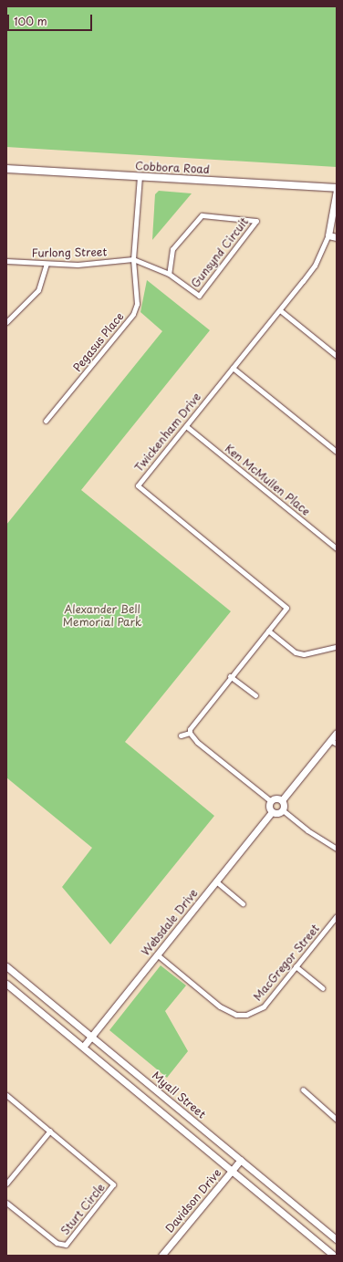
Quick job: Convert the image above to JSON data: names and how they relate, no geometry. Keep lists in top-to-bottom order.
{
  "streets": {
    "main road": ["Cobbora Road"],
    "street": [
      "Furlong Street",
      "Gunsynd Circuit",
      "Pegasus Place",
      "Twickenham Drive",
      "Ken McMullen Place",
      "Websdale Drive",
      "MacGregor Street",
      "Myall Street",
      "Davidson Drive",
      "Sturt Circle"
    ]
  },
  "crossings": [
    ["Cobbora Road", "Pegasus Place"],
    ["Cobbora Road", "Twickenham Drive"],
    ["Furlong Street", "Gunsynd Circuit"],
    ["Furlong Street", "Pegasus Place"],
    ["Gunsynd Circuit", "Pegasus Place"],
    ["Twickenham Drive", "Ken McMullen Place"],
    ["Websdale Drive", "MacGregor Street"],
    ["Websdale Drive", "Myall Street"],
    ["Myall Street", "Davidson Drive"]
  ],
  "parks": ["Alexander Bell Memorial Park"],
  "scale_bar": "100 m"
}
